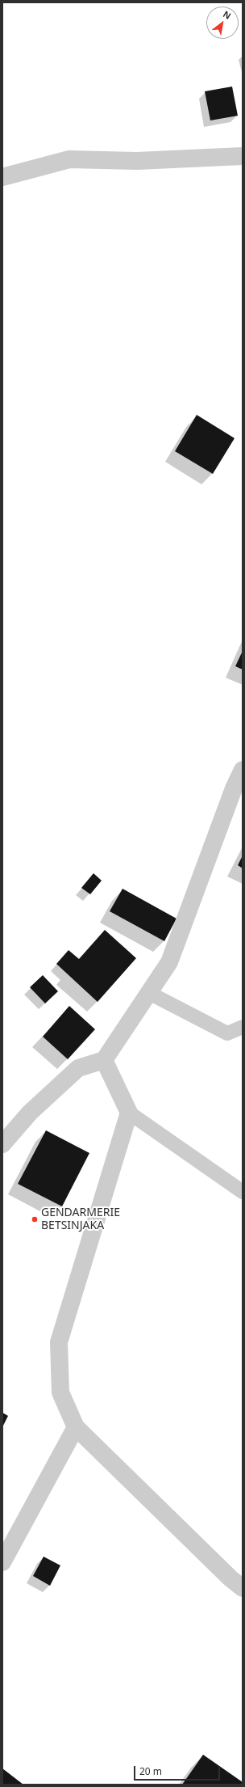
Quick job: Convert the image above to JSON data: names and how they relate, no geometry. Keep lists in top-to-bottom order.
{
  "places": ["GENDARMERIE BETSINJAKA"],
  "scale_bar": "20 m",
  "north": "top right"
}
